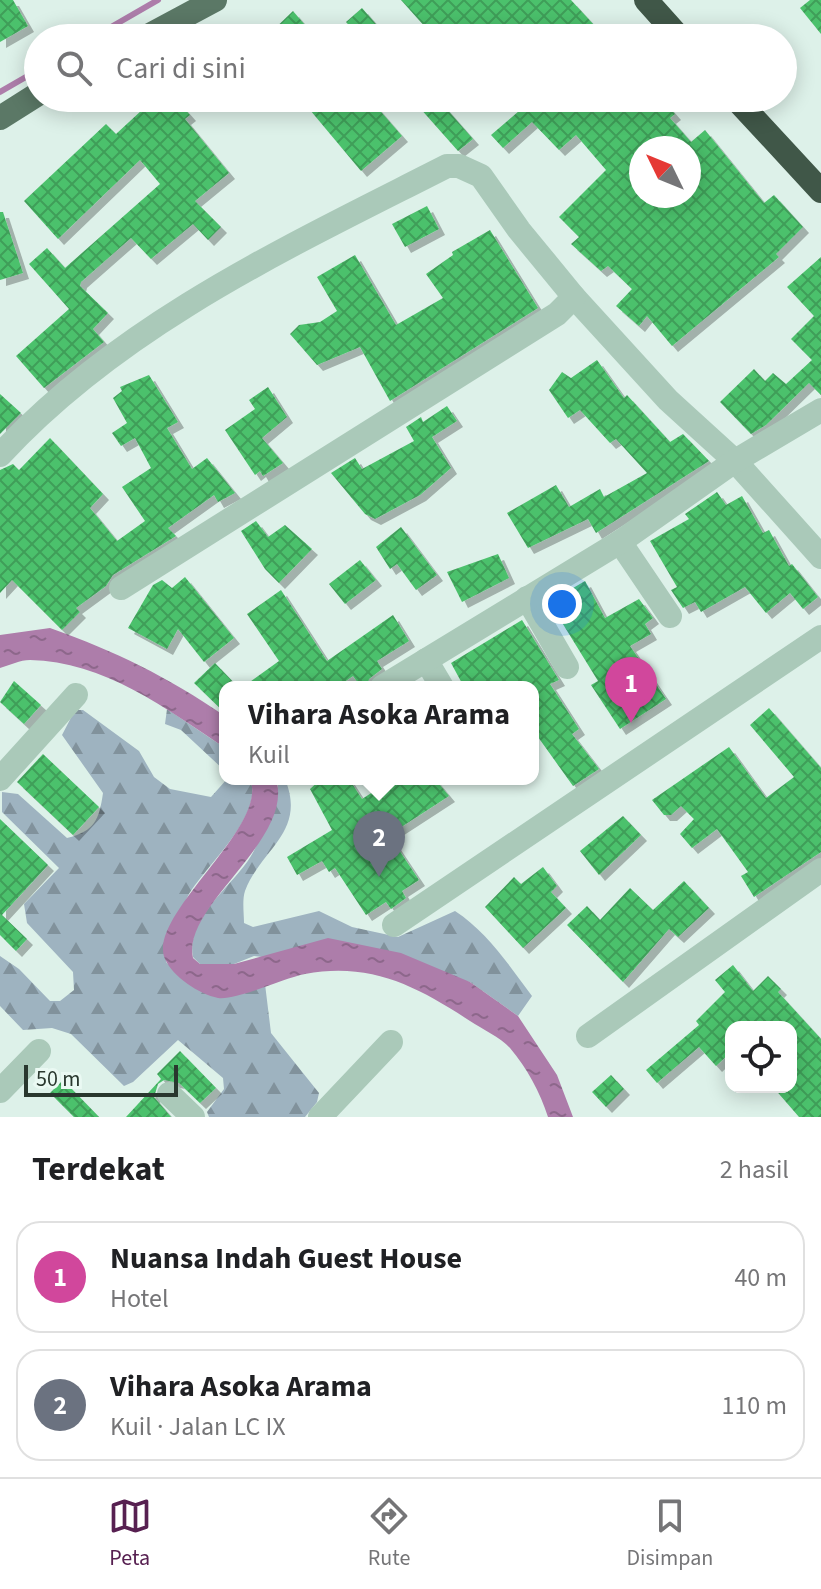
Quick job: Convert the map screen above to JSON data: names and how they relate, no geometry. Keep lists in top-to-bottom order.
{
  "scale_bar": "50 m",
  "north": "top left",
  "page": {
    "search": "Cari di sini",
    "pins": ["1", "2"],
    "popup": ["Vihara Asoka Arama", "Kuil"],
    "scale": "50 m",
    "heading": ["Terdekat", "2 hasil"],
    "list": [
      {
        "mark": "1",
        "name": "Nuansa Indah Guest House",
        "note": "Hotel",
        "value": "40 m"
      },
      {
        "mark": "2",
        "name": "Vihara Asoka Arama",
        "note": "Kuil · Jalan LC IX",
        "value": "110 m"
      }
    ],
    "nav": ["Peta", "Rute", "Disimpan"]
  }
}
